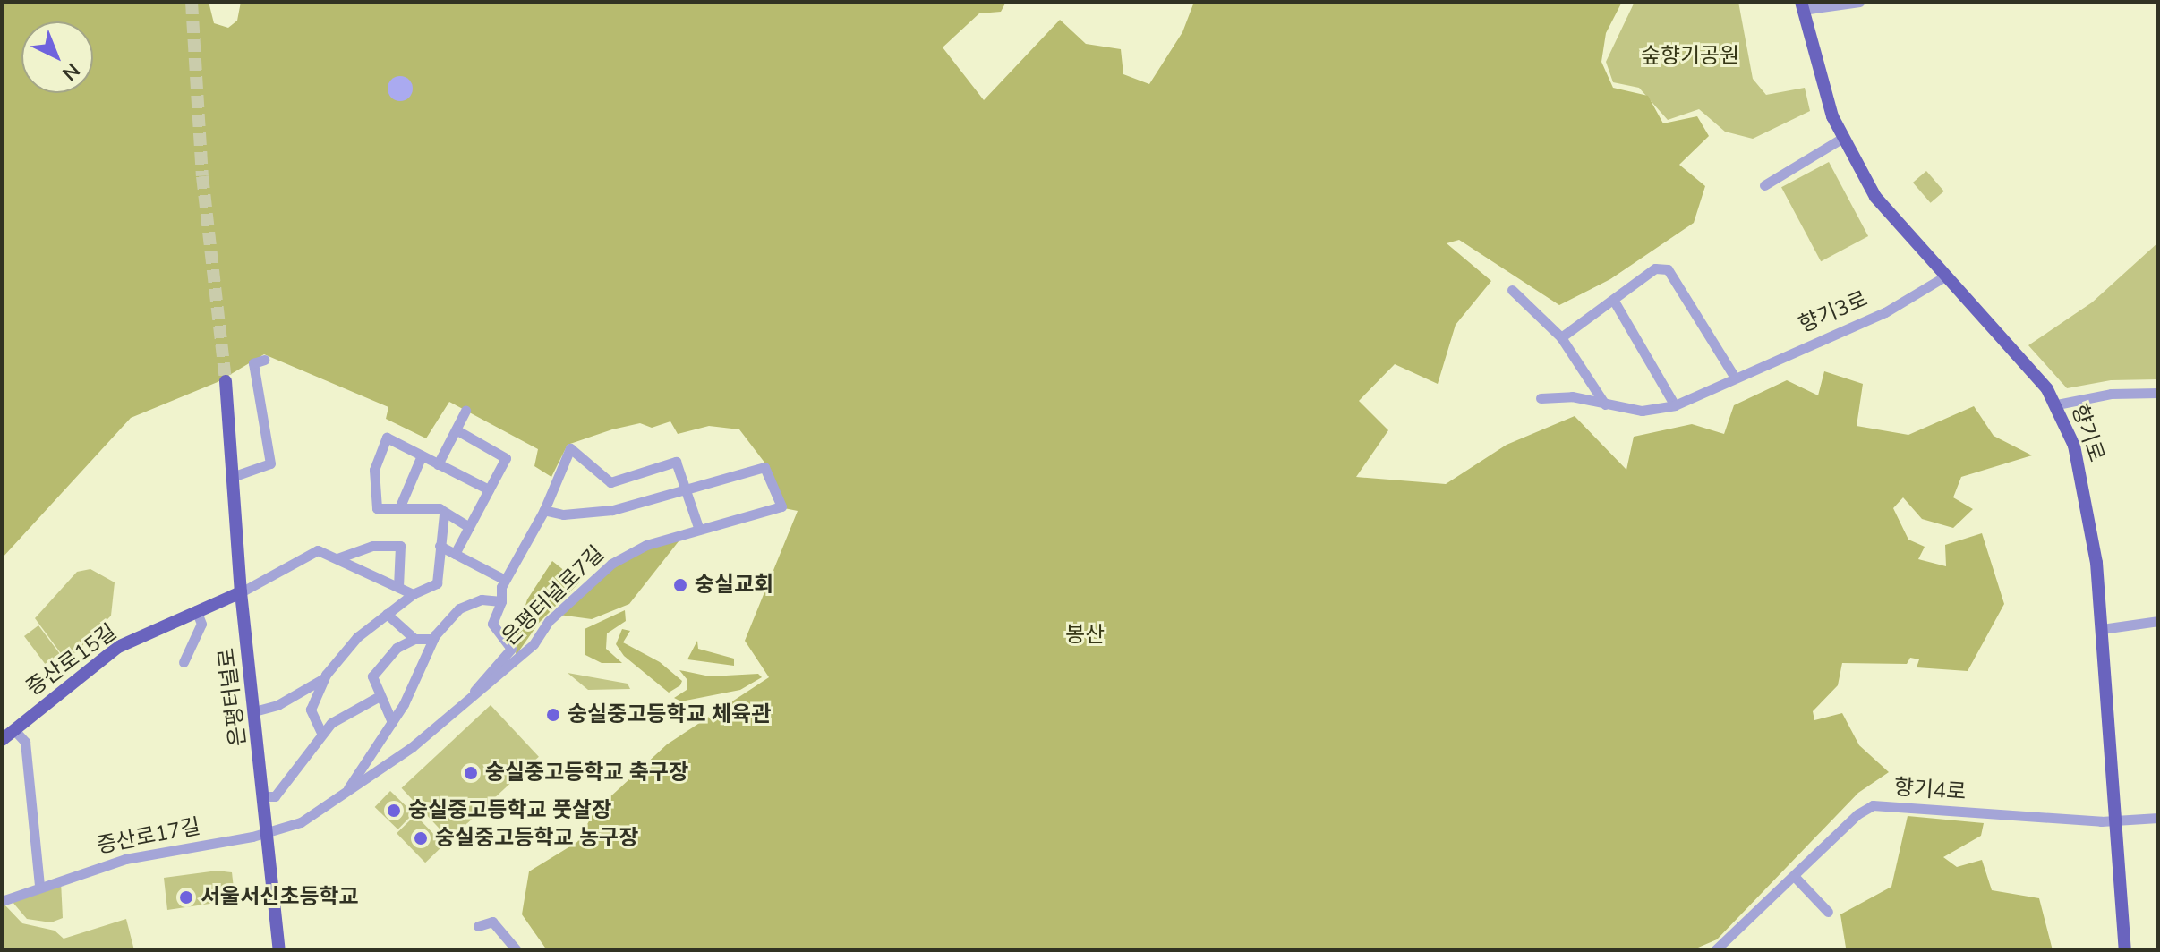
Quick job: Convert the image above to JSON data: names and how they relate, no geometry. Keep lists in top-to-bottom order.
{
  "streets": {
    "main road": ["향기로", "증산로15길", "은평터널로"],
    "street": [
      "향기3로",
      "은평터널로7길",
      "향기4로",
      "증산로17길"
    ]
  },
  "crossings": [
    ["향기3로", "향기로"],
    ["향기로", "향기4로"],
    ["은평터널로7길", "은평터널로"],
    ["은평터널로7길", "증산로17길"],
    ["증산로15길", "은평터널로"],
    ["은평터널로", "증산로17길"]
  ],
  "parks": ["숲향기공원", "봉산"],
  "places": [
    "숭실교회",
    "숭실중고등학교 체육관",
    "숭실중고등학교 축구장",
    "숭실중고등학교 풋살장",
    "숭실중고등학교 농구장",
    "서울서신초등학교"
  ],
  "north": "bottom right"
}
